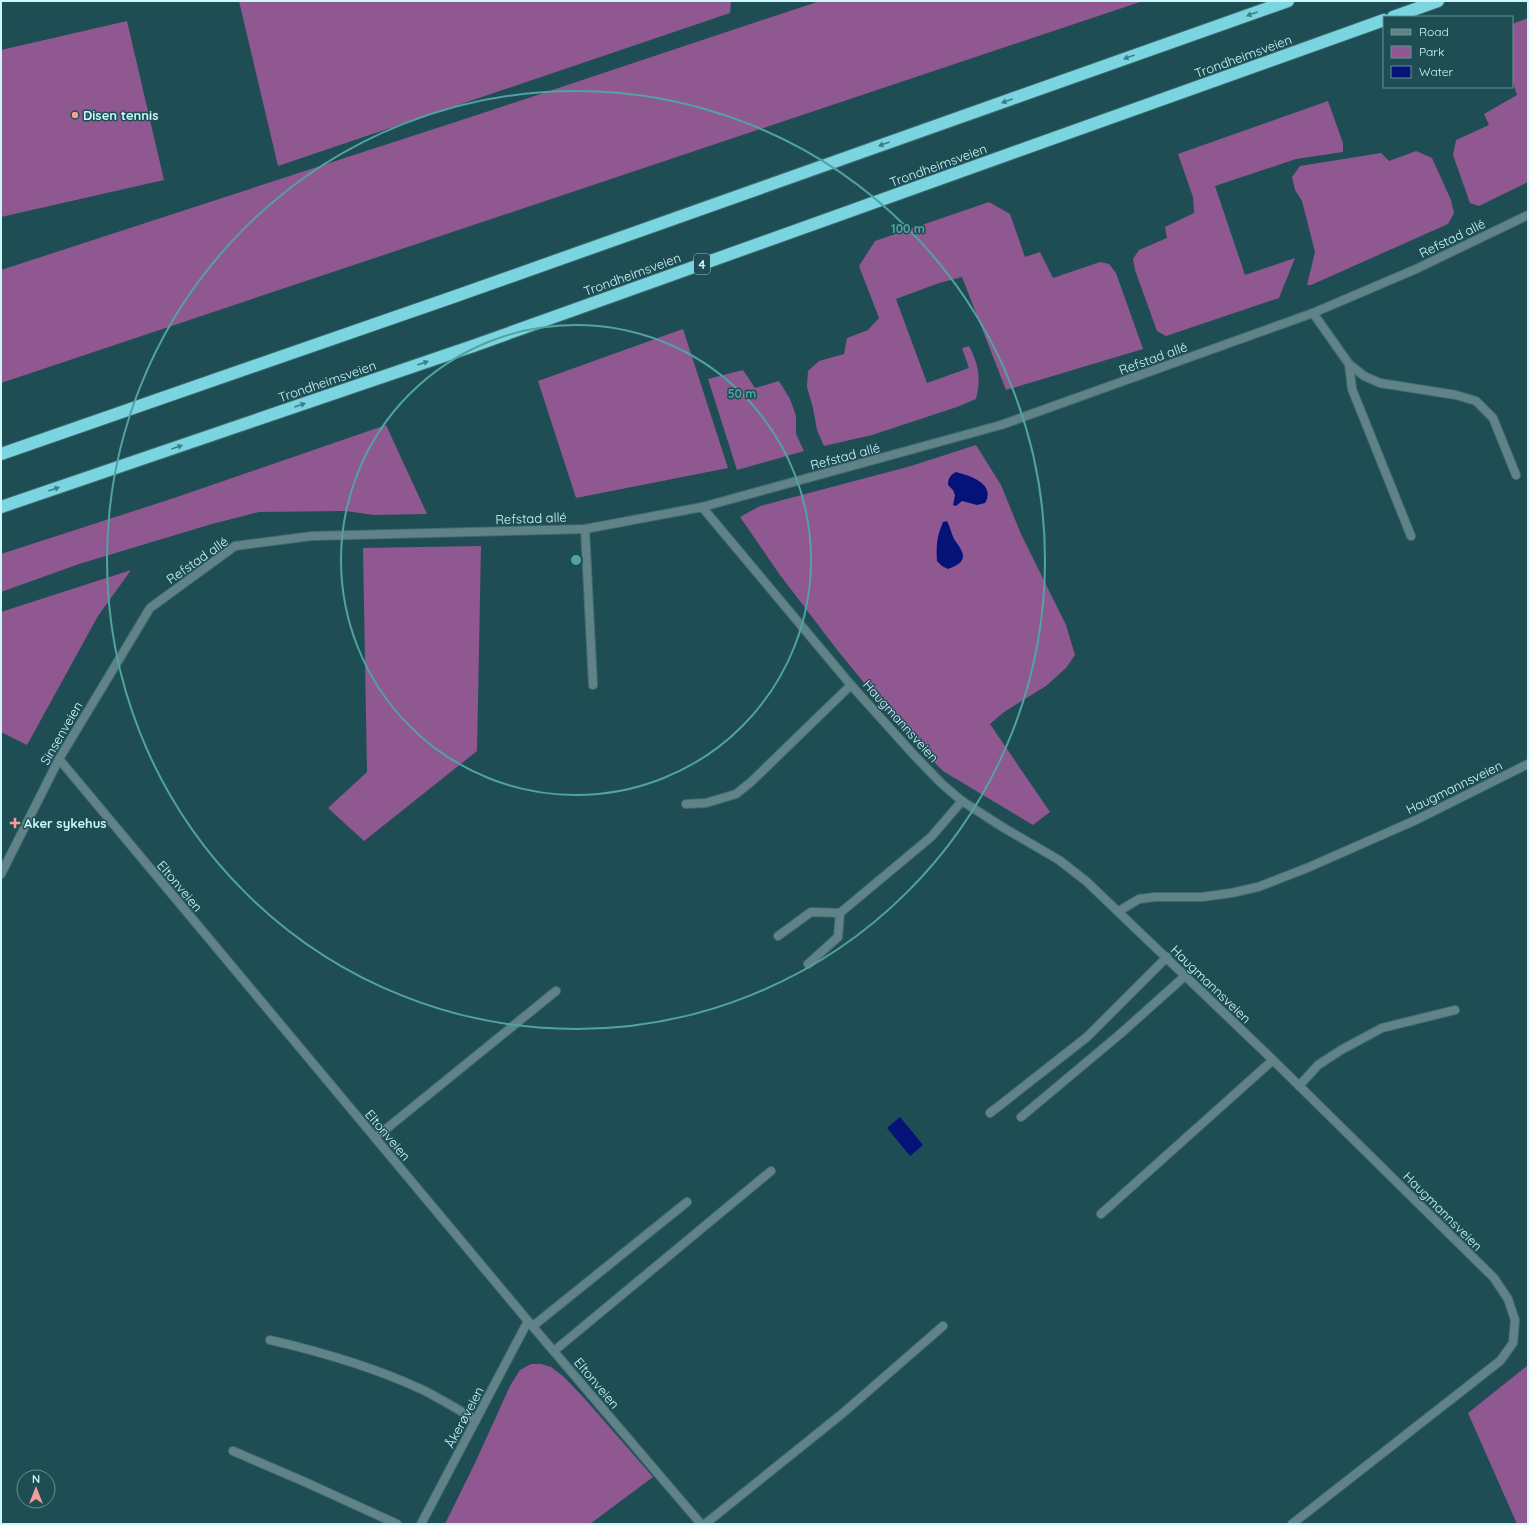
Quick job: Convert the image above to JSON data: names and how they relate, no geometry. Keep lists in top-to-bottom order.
{
  "streets": {
    "highway": ["Trondheimsveien", "4"],
    "street": [
      "Refstad allé",
      "Haugmannsveien",
      "Sinsenveien",
      "Eltonveien",
      "Åkerøveien"
    ]
  },
  "crossings": [
    ["Refstad allé", "Haugmannsveien"],
    ["Refstad allé", "Sinsenveien"],
    ["Sinsenveien", "Eltonveien"],
    ["Eltonveien", "Åkerøveien"]
  ],
  "places": {
    "other": ["Disen tennis"],
    "health": ["Aker sykehus"]
  },
  "legend": ["Road", "Park", "Water"],
  "north": "top",
  "rings": ["100 m", "50 m"]
}
